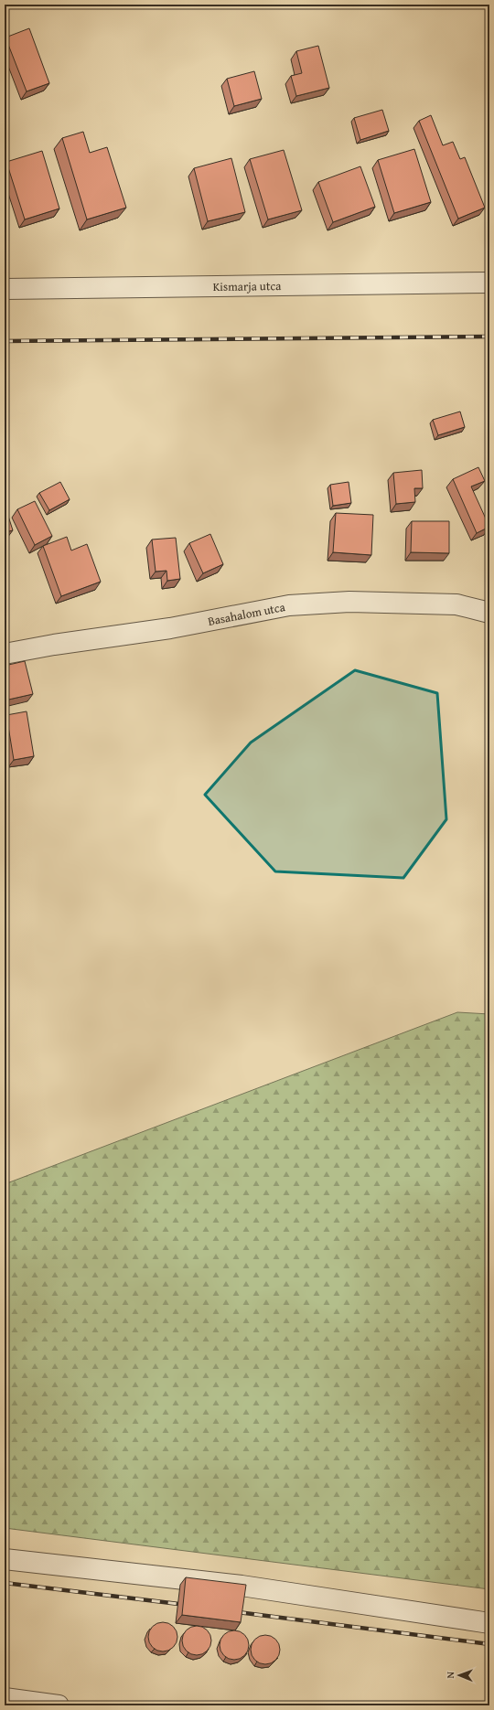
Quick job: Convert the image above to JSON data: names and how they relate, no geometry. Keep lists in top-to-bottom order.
{
  "streets": {
    "street": ["Kismarja utca", "Basahalom utca"]
  },
  "north": "left"
}
